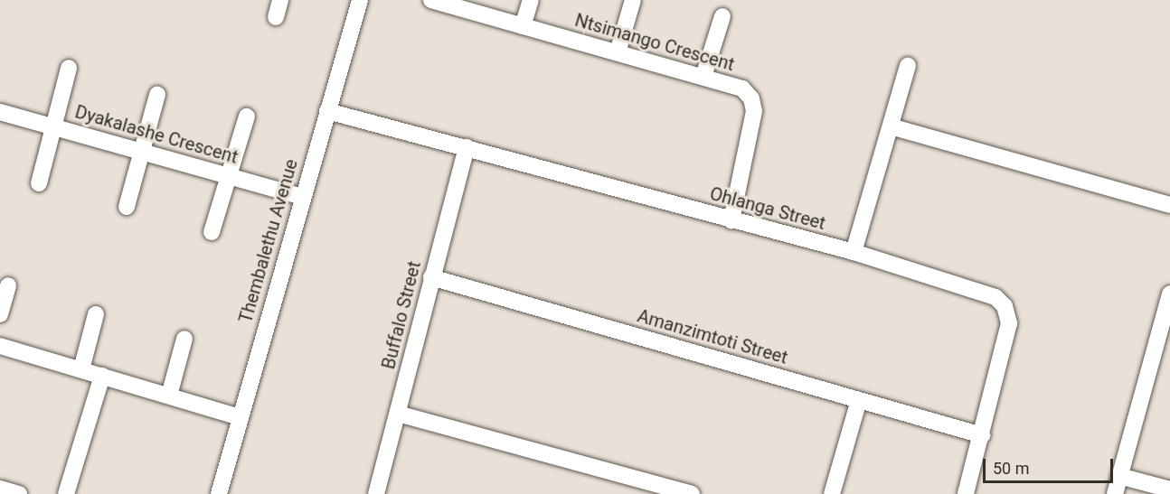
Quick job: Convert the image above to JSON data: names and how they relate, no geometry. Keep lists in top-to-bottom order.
{
  "streets": {
    "street": [
      "Ntsimango Crescent",
      "Dyakalashe Crescent",
      "Ohlanga Street",
      "Thembalethu Avenue",
      "Buffalo Street",
      "Amanzimtoti Street"
    ]
  },
  "crossings": [
    ["Ntsimango Crescent", "Ohlanga Street"],
    ["Dyakalashe Crescent", "Thembalethu Avenue"],
    ["Ohlanga Street", "Thembalethu Avenue"],
    ["Ohlanga Street", "Buffalo Street"],
    ["Ohlanga Street", "Amanzimtoti Street"],
    ["Buffalo Street", "Amanzimtoti Street"]
  ],
  "scale_bar": "50 m"
}
